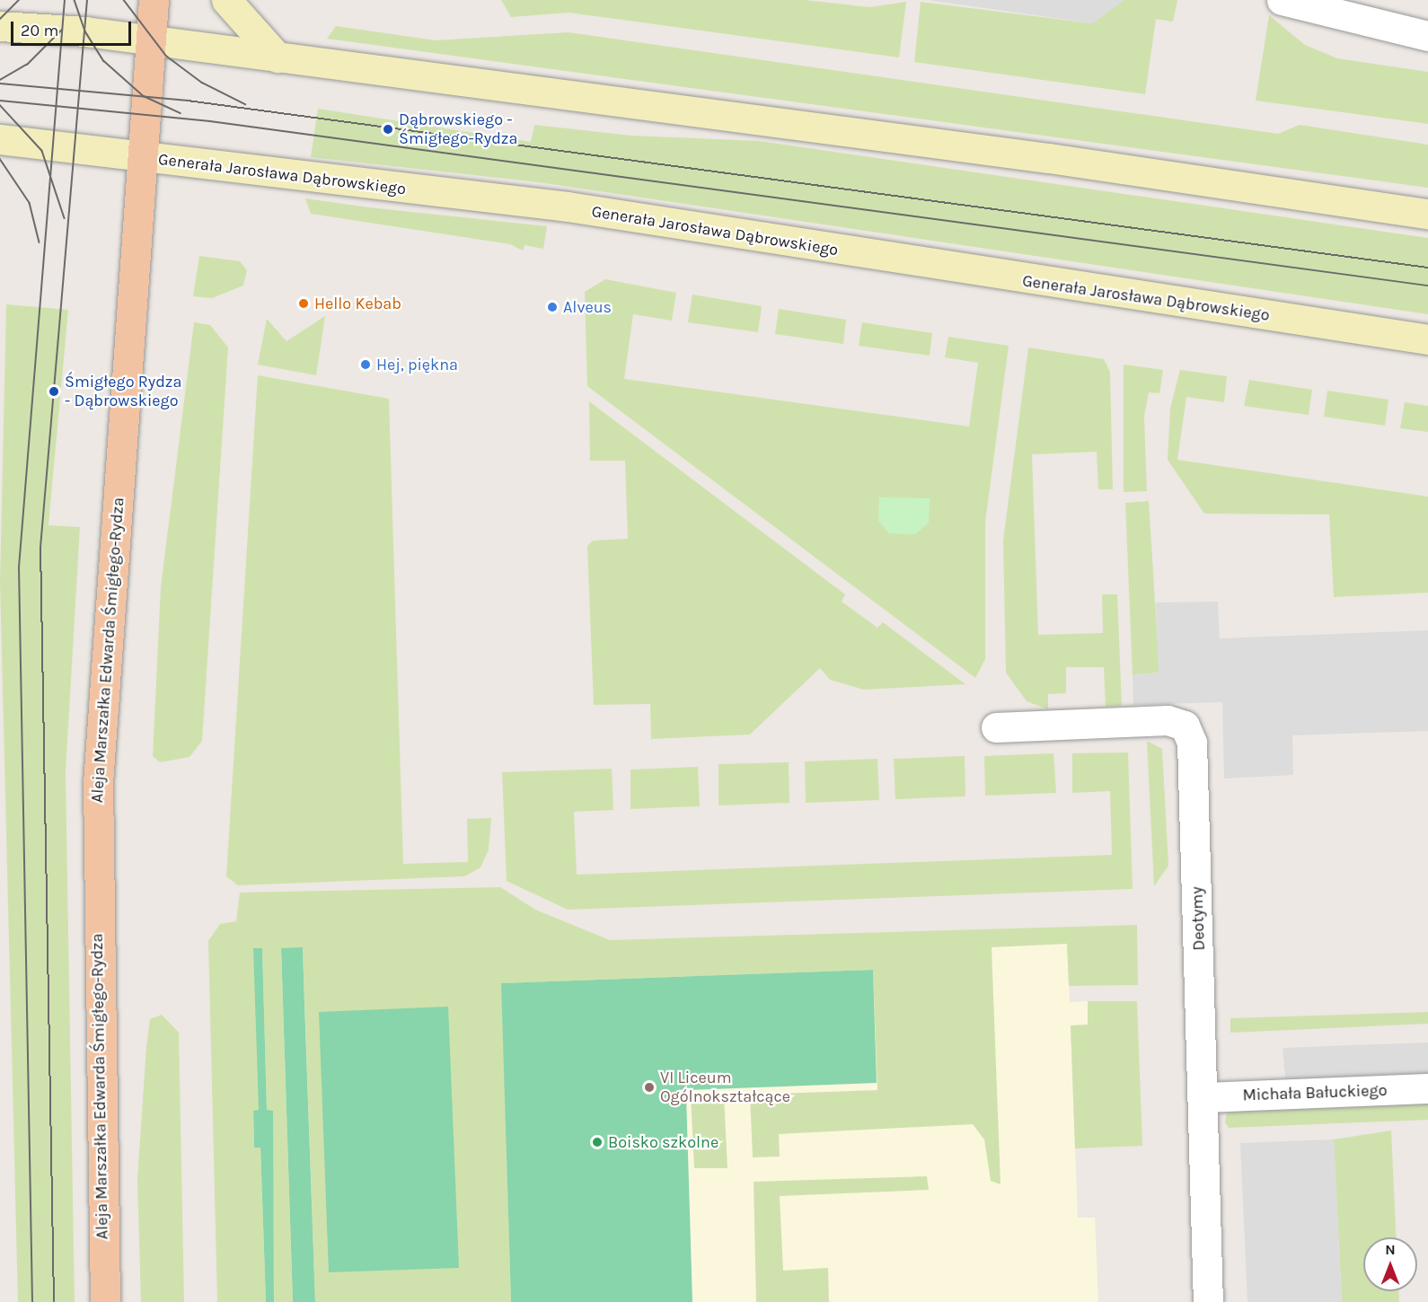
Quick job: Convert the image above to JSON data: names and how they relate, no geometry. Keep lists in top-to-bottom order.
{
  "streets": {
    "main road": ["Generała Jarosława Dąbrowskiego", "Aleja Marszałka Edwarda Śmigłego-Rydza"],
    "street": ["Deotymy", "Michała Bałuckiego"]
  },
  "crossings": [
    ["Generała Jarosława Dąbrowskiego", "Aleja Marszałka Edwarda Śmigłego-Rydza"],
    ["Deotymy", "Michała Bałuckiego"]
  ],
  "places": [
    "Dąbrowskiego - Śmigłego-Rydza",
    "Hello Kebab",
    "Alveus",
    "Hej, piękna",
    "Śmigłego Rydza - Dąbrowskiego",
    "VI Liceum Ogólnokształcące",
    "Boisko szkolne"
  ],
  "scale_bar": "20 m",
  "north": "top"
}
